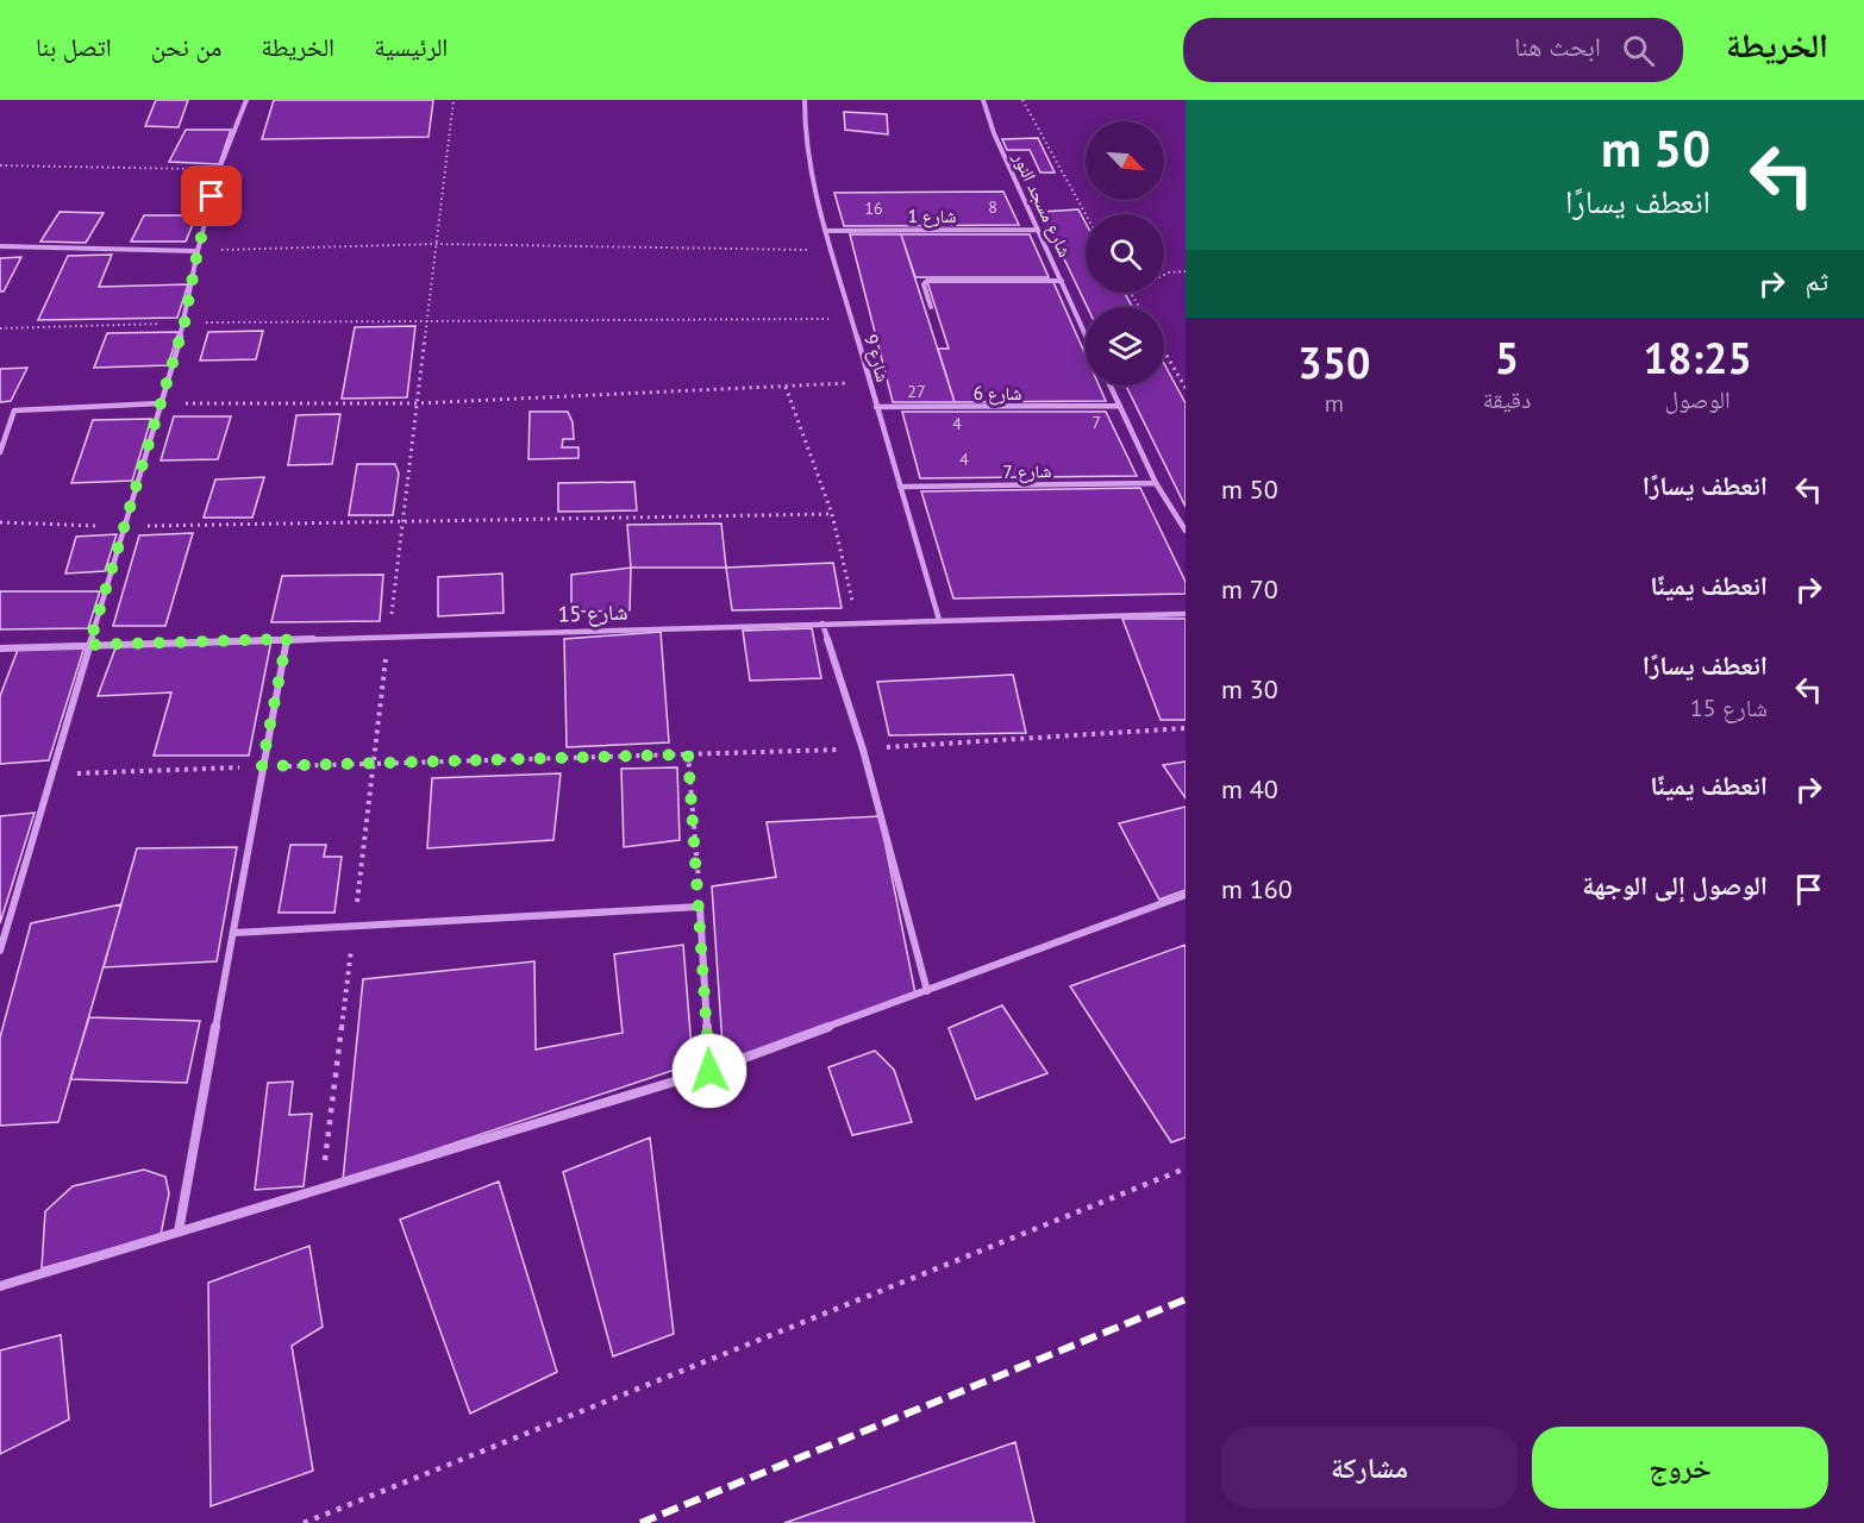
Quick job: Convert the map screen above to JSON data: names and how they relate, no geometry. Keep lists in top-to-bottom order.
{
  "streets": {
    "street": [
      "شارع مسجد النور",
      "شارع 1",
      "شارع 9",
      "شارع 6",
      "شارع 7",
      "شارع 15"
    ]
  },
  "crossings": [
    ["شارع مسجد النور", "شارع 1"],
    ["شارع 1", "شارع 9"],
    ["شارع 9", "شارع 6"],
    ["شارع 9", "شارع 7"],
    ["شارع 9", "شارع 15"]
  ],
  "house_numbers": [
    "8",
    "16",
    "27",
    "7",
    "4",
    "4"
  ],
  "north": "bottom right",
  "page": {
    "header": "الخريطة",
    "search": "ابحث هنا",
    "nav": [
      "الرئيسية",
      "الخريطة",
      "من نحن",
      "اتصل بنا"
    ],
    "turn": ["50 m", "انعطف يسارًا"],
    "then": "ثم",
    "eta": [
      "18:25",
      "الوصول",
      "5",
      "دقيقة",
      "350",
      "m"
    ],
    "list": [
      {
        "name": "انعطف يسارًا",
        "value": "50 m"
      },
      {
        "name": "انعطف يمينًا",
        "value": "70 m"
      },
      {
        "name": "انعطف يسارًا",
        "note": "شارع 15",
        "value": "30 m"
      },
      {
        "name": "انعطف يمينًا",
        "value": "40 m"
      },
      {
        "name": "الوصول إلى الوجهة",
        "value": "160 m"
      }
    ],
    "buttons": ["خروج", "مشاركة"]
  }
}
